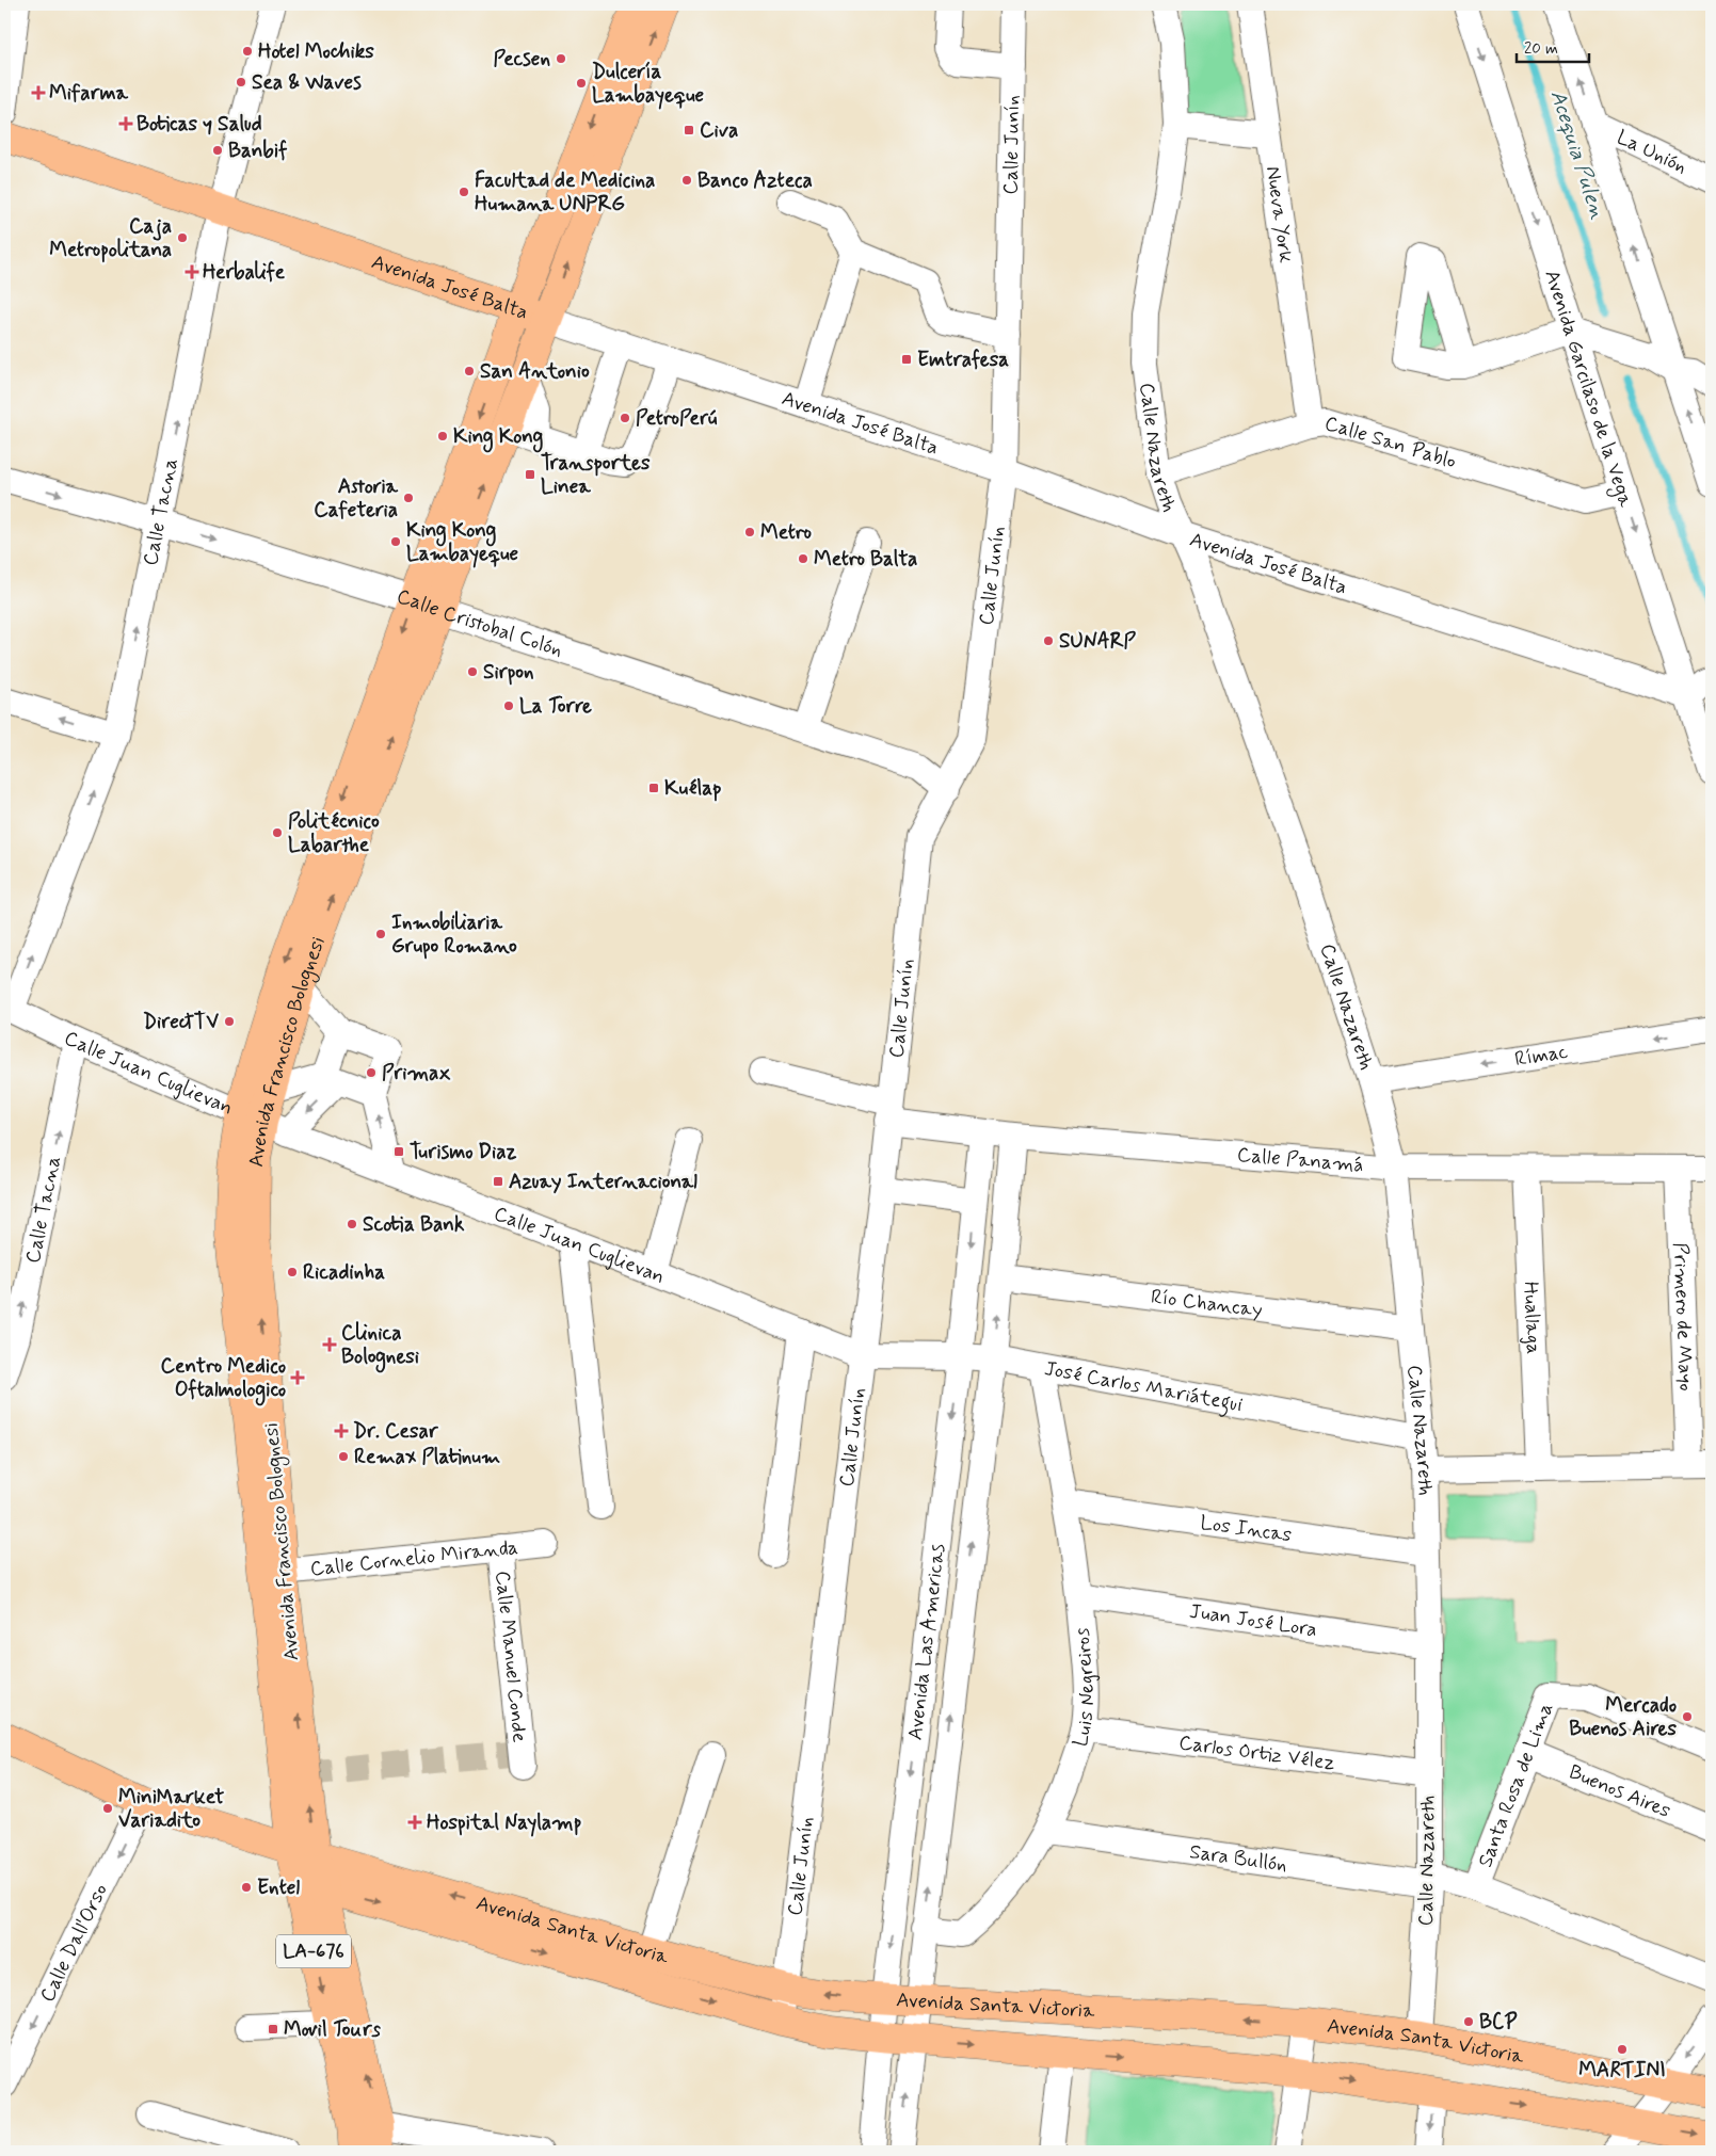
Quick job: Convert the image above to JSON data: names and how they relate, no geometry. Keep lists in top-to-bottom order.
{
  "streets": {
    "main road": [
      "Avenida José Balta",
      "Avenida Francisco Bolognesi",
      "Avenida Santa Victoria",
      "LA-676"
    ],
    "street": [
      "Calle Junín",
      "La Unión",
      "Nueva York",
      "Avenida Garcilaso de la Vega",
      "Calle San Pablo",
      "Calle Nazareth",
      "Calle Tacna",
      "Calle Cristobal Colón",
      "Rímac",
      "Calle Juan Cuglievan",
      "Calle Panamá",
      "Río Chancay",
      "Primero de Mayo",
      "Huallaga",
      "José Carlos Mariátegui",
      "Los Incas",
      "Calle Cornelio Miranda",
      "Juan José Lora",
      "Avenida Las Americas",
      "Calle Manuel Conde",
      "Luis Negreiros",
      "Carlos Ortiz Vélez",
      "Santa Rosa de Lima",
      "Buenos Aires",
      "Sara Bullón",
      "Calle Dall'Orso"
    ]
  },
  "crossings": [
    ["Calle Junín", "Avenida José Balta"],
    ["Calle Junín", "Calle Cristobal Colón"],
    ["Calle Junín", "Calle Juan Cuglievan"],
    ["Calle Junín", "Calle Panamá"],
    ["Calle Junín", "José Carlos Mariátegui"],
    ["Calle Junín", "Avenida Santa Victoria"],
    ["Nueva York", "Calle San Pablo"],
    ["Avenida José Balta", "Avenida Garcilaso de la Vega"],
    ["Avenida José Balta", "Calle Nazareth"],
    ["Avenida José Balta", "Calle Tacna"],
    ["Avenida José Balta", "Avenida Francisco Bolognesi"],
    ["Avenida Garcilaso de la Vega", "Calle San Pablo"],
    ["Calle San Pablo", "Calle Nazareth"],
    ["Calle Nazareth", "Rímac"],
    ["Calle Nazareth", "Calle Panamá"],
    ["Calle Nazareth", "Río Chancay"],
    ["Calle Nazareth", "José Carlos Mariátegui"],
    ["Calle Nazareth", "Los Incas"],
    ["Calle Nazareth", "Juan José Lora"],
    ["Calle Nazareth", "Carlos Ortiz Vélez"],
    ["Calle Nazareth", "Sara Bullón"],
    ["Calle Nazareth", "Avenida Santa Victoria"],
    ["Calle Tacna", "Calle Cristobal Colón"],
    ["Calle Tacna", "Calle Juan Cuglievan"],
    ["Calle Cristobal Colón", "Avenida Francisco Bolognesi"],
    ["Avenida Francisco Bolognesi", "Calle Juan Cuglievan"],
    ["Avenida Francisco Bolognesi", "Calle Cornelio Miranda"],
    ["Avenida Francisco Bolognesi", "Avenida Santa Victoria"],
    ["Calle Juan Cuglievan", "José Carlos Mariátegui"],
    ["Calle Panamá", "Primero de Mayo"],
    ["Calle Panamá", "Huallaga"],
    ["Calle Panamá", "Avenida Las Americas"],
    ["Río Chancay", "Avenida Las Americas"],
    ["José Carlos Mariátegui", "Avenida Las Americas"],
    ["José Carlos Mariátegui", "Luis Negreiros"],
    ["Los Incas", "Luis Negreiros"],
    ["Calle Cornelio Miranda", "Calle Manuel Conde"],
    ["Juan José Lora", "Luis Negreiros"],
    ["Avenida Las Americas", "Luis Negreiros"],
    ["Avenida Las Americas", "Avenida Santa Victoria"],
    ["Luis Negreiros", "Carlos Ortiz Vélez"],
    ["Luis Negreiros", "Sara Bullón"],
    ["Santa Rosa de Lima", "Buenos Aires"],
    ["Santa Rosa de Lima", "Sara Bullón"],
    ["Avenida Santa Victoria", "Calle Dall'Orso"]
  ],
  "one_way": [
    "Calle Tacna",
    "Calle Cristobal Colón",
    "Rímac",
    "Calle Dall'Orso"
  ],
  "water": ["Acequia Pulen"],
  "places": {
    "other": [
      "Hotel Mochiks",
      "Pecsen",
      "Sea & Waves",
      "Dulcería Lambayeque",
      "Banbif",
      "Banco Azteca",
      "Facultad de Medicina Humana UNPRG",
      "Caja Metropolitana",
      "San Antonio",
      "PetroPerú",
      "King Kong",
      "Astoria Cafeteria",
      "Metro",
      "King Kong Lambayeque",
      "Metro Balta",
      "SUNARP",
      "Sirpon",
      "La Torre",
      "Politécnico Labarthe",
      "Inmobiliaria Grupo Romano",
      "DirectTV",
      "Primax",
      "Scotia Bank",
      "Ricadinha",
      "Remax Platinum",
      "Mercado Buenos Aires",
      "MiniMarket Variadito",
      "Entel",
      "BCP",
      "MARTINI"
    ],
    "health": [
      "Mifarma",
      "Boticas y Salud",
      "Herbalife",
      "Clinica Bolognesi",
      "Centro Medico Oftalmologico",
      "Dr. Cesar",
      "Hospital Naylamp"
    ],
    "transit": [
      "Civa",
      "Emtrafesa",
      "Transportes Linea",
      "Kuélap",
      "Turismo Diaz",
      "Azuay Internacional",
      "Movil Tours"
    ]
  },
  "scale_bar": "20 m"
}
